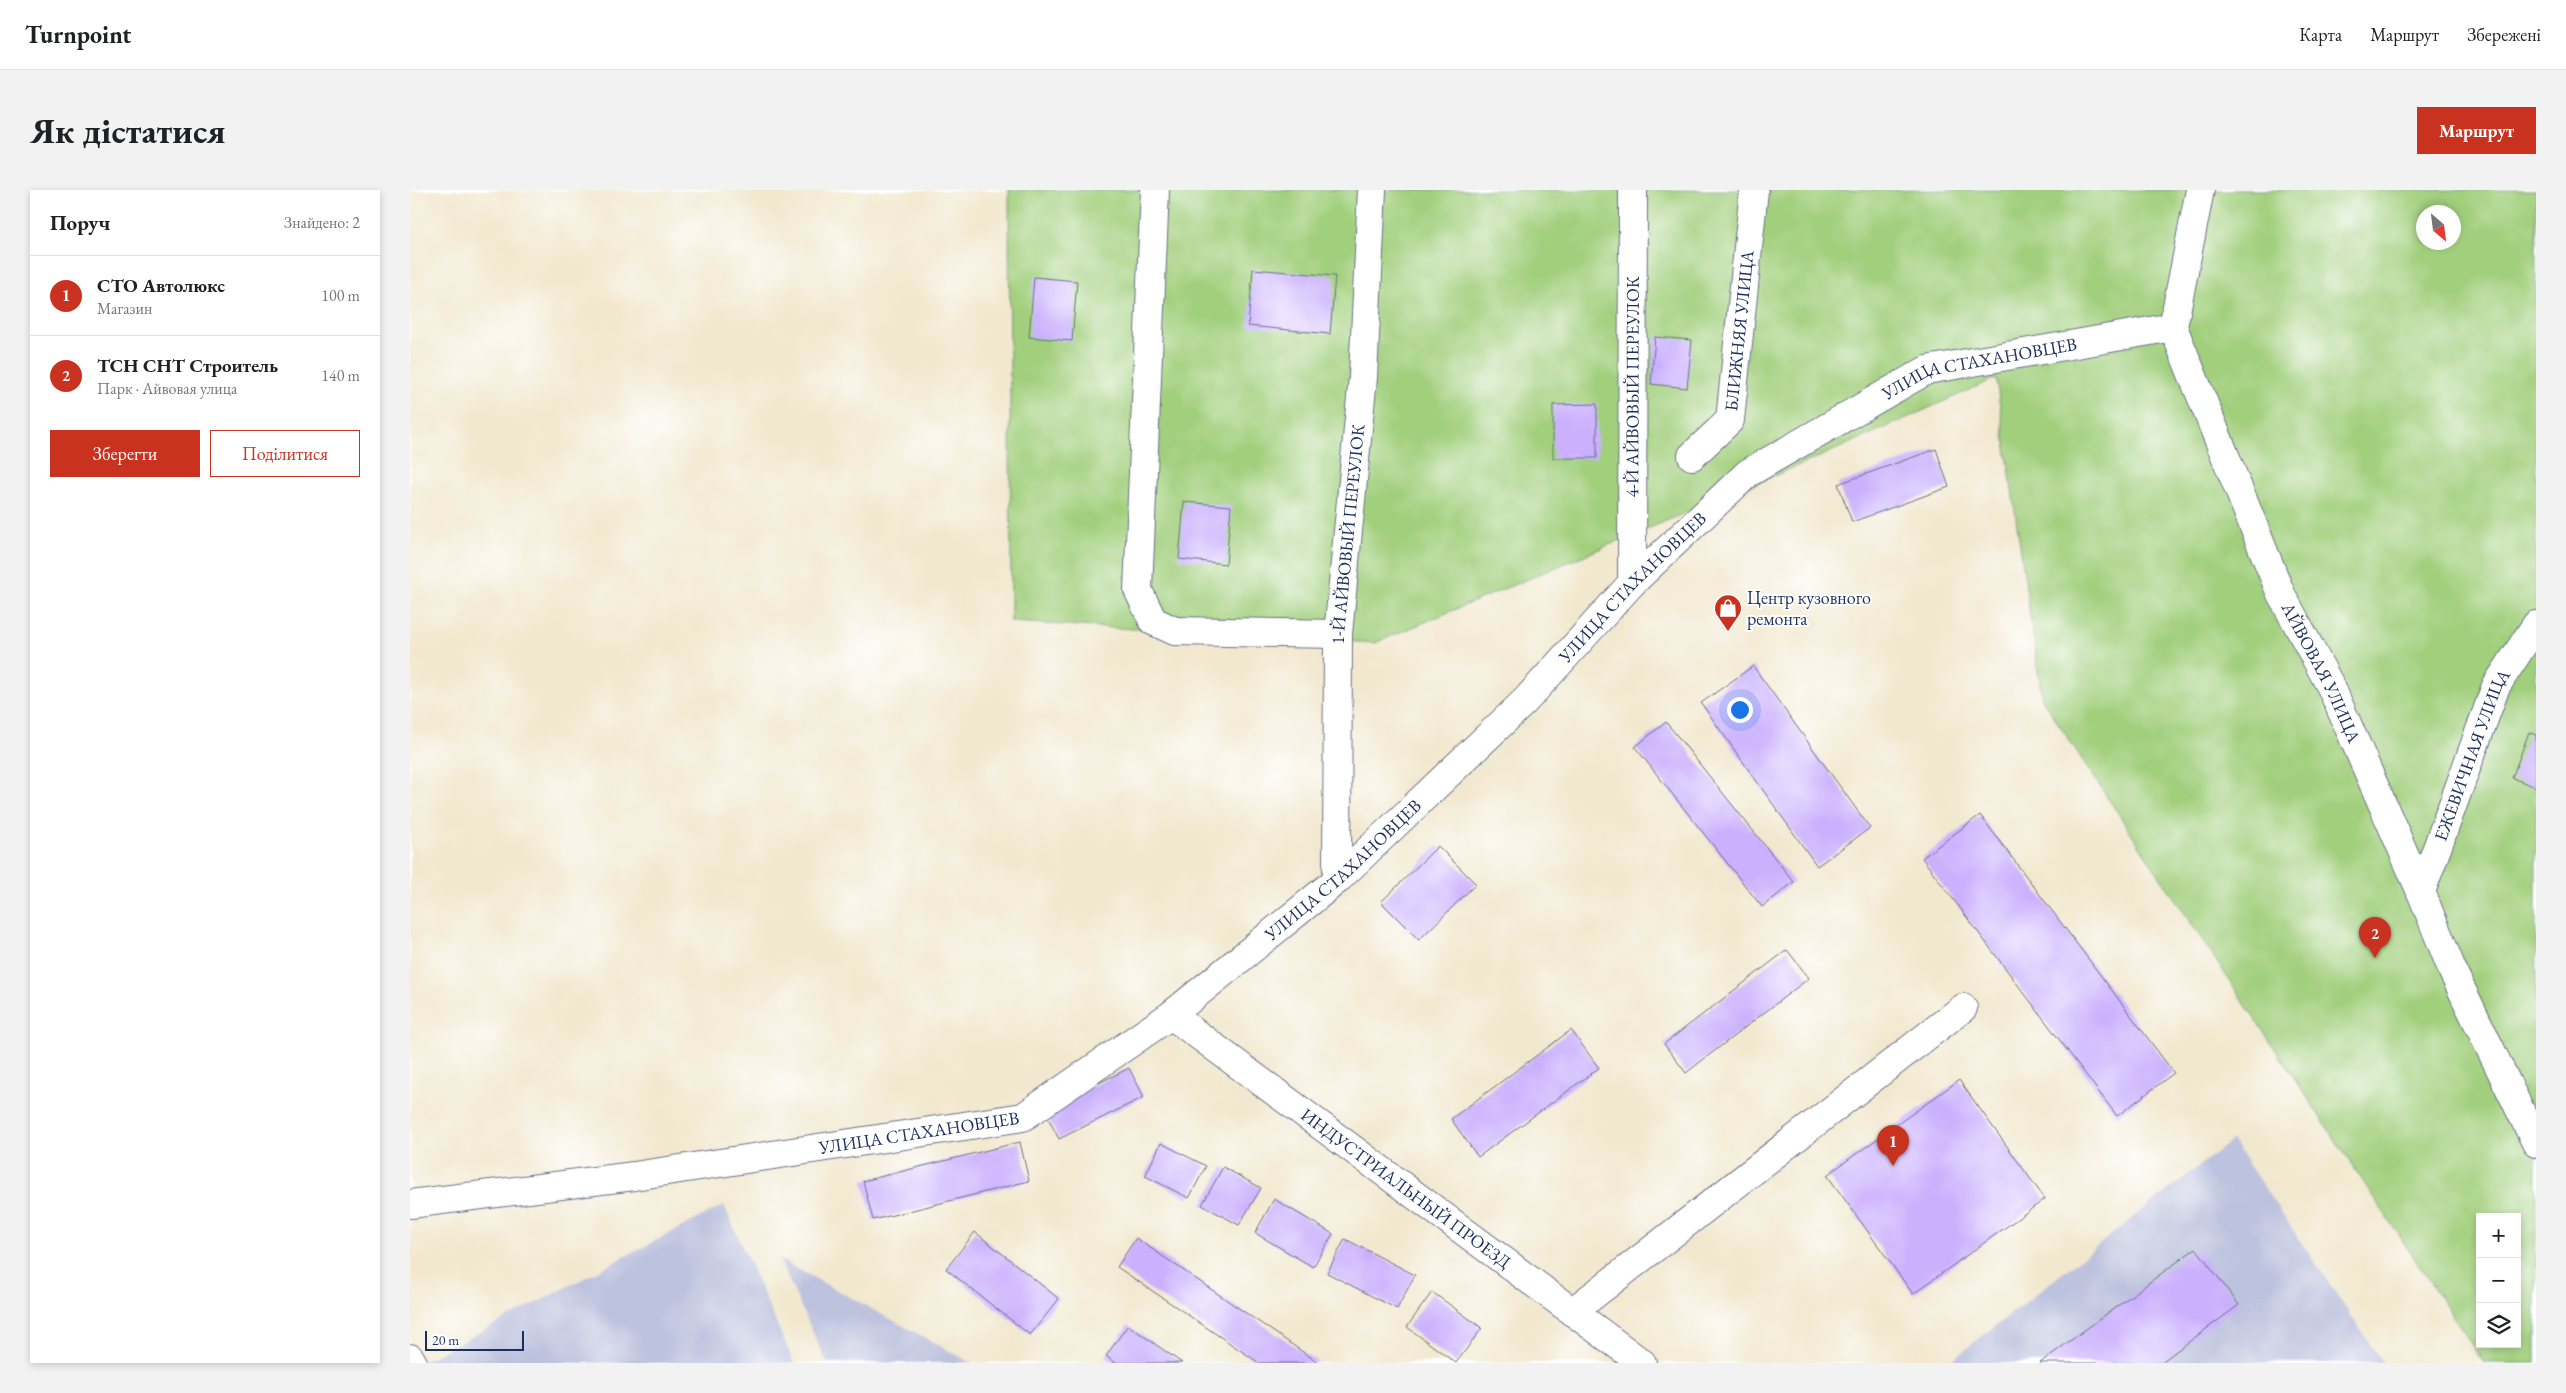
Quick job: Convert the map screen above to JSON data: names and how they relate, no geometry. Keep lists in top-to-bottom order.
{
  "streets": {
    "street": [
      "БЛИЖНЯЯ УЛИЦА",
      "УЛИЦА СТАХАНОВЦЕВ",
      "4-Й АЙВОВЫЙ ПЕРЕУЛОК",
      "1-Й АЙВОВЫЙ ПЕРЕУЛОК",
      "АЙВОВАЯ УЛИЦА",
      "ЕЖЕВИЧНАЯ УЛИЦА",
      "ИНДУСТРИАЛЬНЫЙ ПРОЕЗД"
    ]
  },
  "crossings": [
    ["УЛИЦА СТАХАНОВЦЕВ", "4-Й АЙВОВЫЙ ПЕРЕУЛОК"],
    ["УЛИЦА СТАХАНОВЦЕВ", "1-Й АЙВОВЫЙ ПЕРЕУЛОК"],
    ["УЛИЦА СТАХАНОВЦЕВ", "АЙВОВАЯ УЛИЦА"],
    ["УЛИЦА СТАХАНОВЦЕВ", "ИНДУСТРИАЛЬНЫЙ ПРОЕЗД"],
    ["АЙВОВАЯ УЛИЦА", "ЕЖЕВИЧНАЯ УЛИЦА"]
  ],
  "places": {
    "shop": ["Центр кузовного ремонта"]
  },
  "scale_bar": "20 m",
  "north": "bottom right",
  "page": {
    "header": "Turnpoint",
    "nav": ["Карта", "Маршрут", "Збережені"],
    "buttons": [
      "Маршрут",
      ["Зберегти", "Поділитися"]
    ],
    "title": "Як дістатися",
    "heading": ["Поруч", "Знайдено: 2"],
    "list": [
      {
        "mark": "1",
        "name": "СТО Автолюкс",
        "note": "Магазин",
        "value": "100 m"
      },
      {
        "mark": "2",
        "name": "ТСН СНТ Строитель",
        "note": "Парк · Айвовая улица",
        "value": "140 m"
      }
    ],
    "pins": ["2", "1"],
    "map_buttons": ["+", "−"],
    "scale": "20 m"
  }
}
